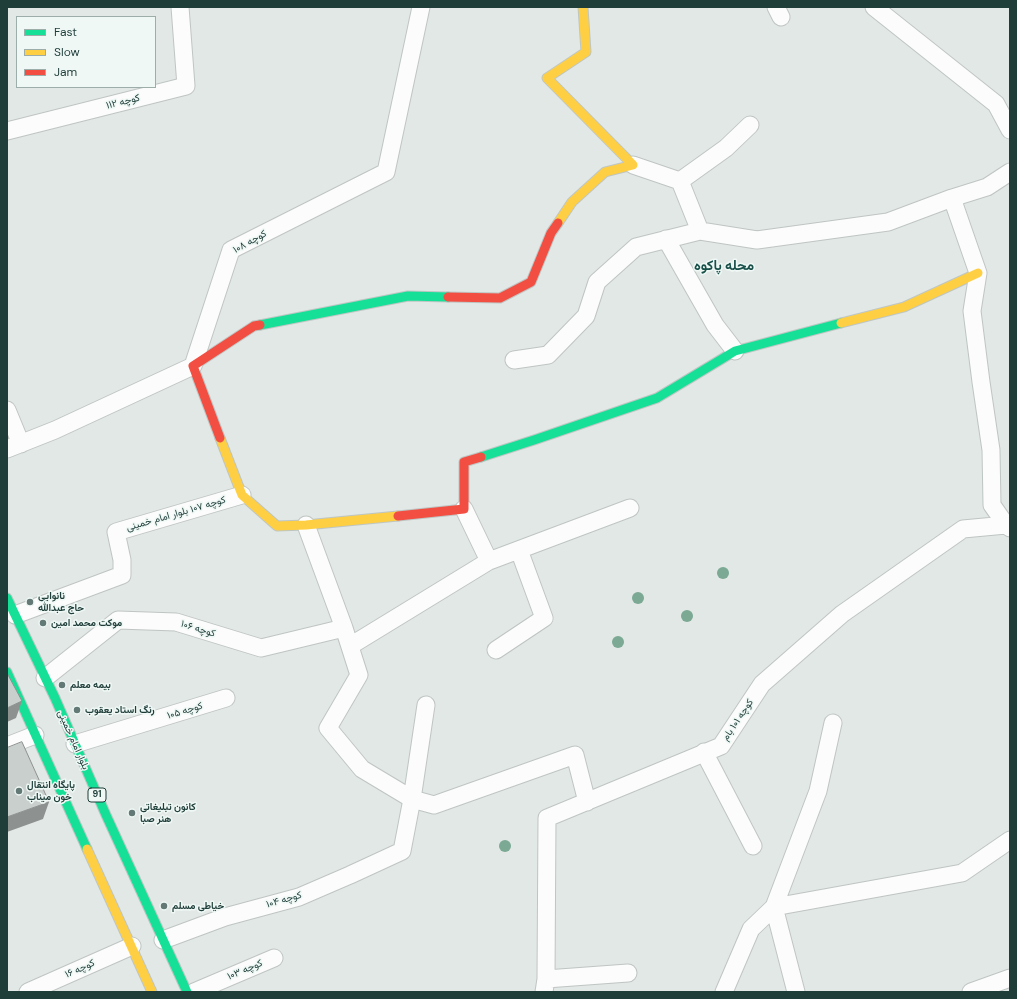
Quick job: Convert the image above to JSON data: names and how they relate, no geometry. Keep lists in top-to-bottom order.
{
  "streets": {
    "street": [
      "کوچه ۱۱۲",
      "کوچه ۱۰۸",
      "کوچه ۱۰۷ بلوار امام خمینی",
      "کوچه ۱۰۶",
      "کوچه ۱۰۵",
      "کوچه ۱۰۱ بام",
      "بلوار امام خمینی",
      "91",
      "کوچه ۱۰۴",
      "کوچه ۱۶",
      "کوچه ۱۰۳"
    ]
  },
  "crossings": [
    ["کوچه ۱۰۷ بلوار امام خمینی", "بلوار امام خمینی"],
    ["کوچه ۱۰۶", "بلوار امام خمینی"],
    ["کوچه ۱۰۵", "بلوار امام خمینی"],
    ["بلوار امام خمینی", "کوچه ۱۰۴"]
  ],
  "districts": ["محله پاکوه"],
  "places": [
    "نانوایی حاج عبدالله",
    "موکت محمد امین",
    "بیمه معلم",
    "رنگ استاد یعقوب",
    "پایگاه انتقال خون میناب",
    "کانون تبلیغاتی هنر صبا",
    "خیاطی مسلم"
  ],
  "legend": ["Fast", "Slow", "Jam"]
}
